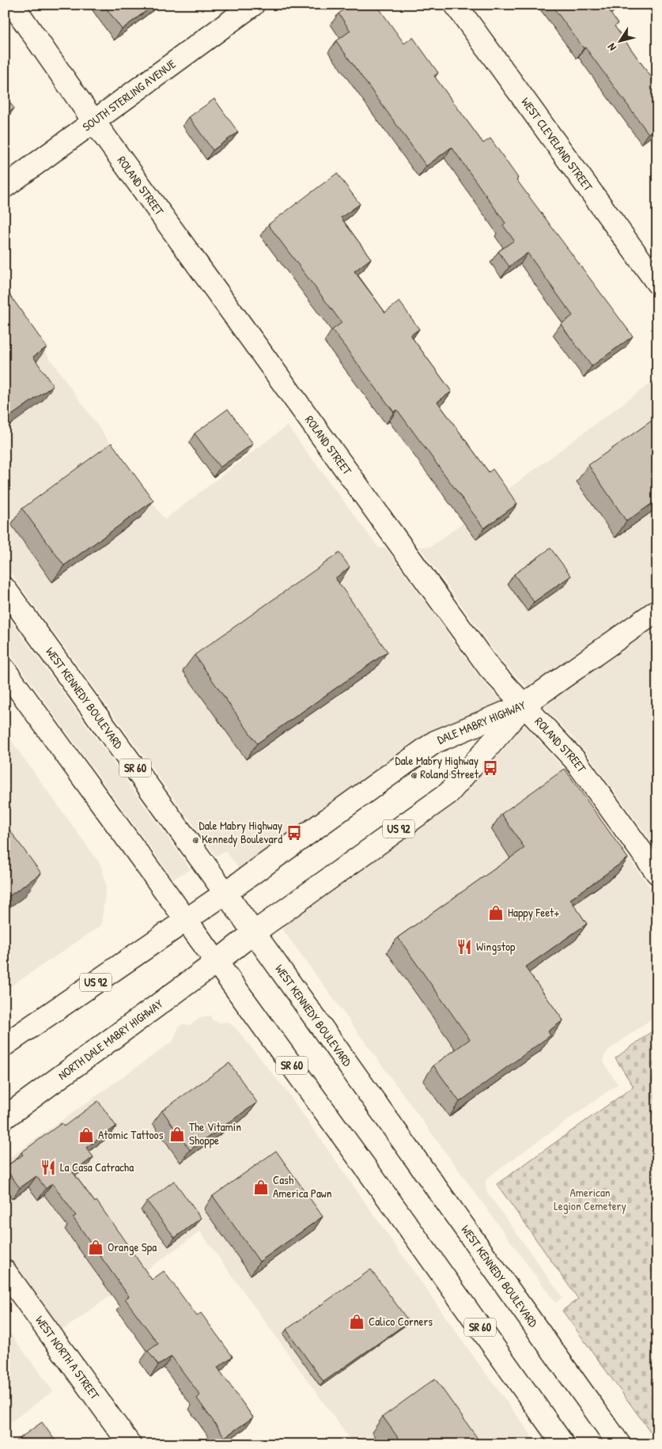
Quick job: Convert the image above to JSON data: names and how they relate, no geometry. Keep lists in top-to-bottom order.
{
  "streets": {
    "main road": [
      "SOUTH STERLING AVENUE",
      "WEST CLEVELAND STREET",
      "ROLAND STREET",
      "WEST KENNEDY BOULEVARD",
      "DALE MABRY HIGHWAY",
      "SR 60",
      "US 92",
      "NORTH DALE MABRY HIGHWAY",
      "WEST NORTH A STREET"
    ]
  },
  "crossings": [
    ["SOUTH STERLING AVENUE", "ROLAND STREET"],
    ["ROLAND STREET", "DALE MABRY HIGHWAY"],
    ["ROLAND STREET", "US 92"],
    ["WEST KENNEDY BOULEVARD", "DALE MABRY HIGHWAY"],
    ["DALE MABRY HIGHWAY", "SR 60"],
    ["DALE MABRY HIGHWAY", "US 92"],
    ["DALE MABRY HIGHWAY", "NORTH DALE MABRY HIGHWAY"],
    ["SR 60", "US 92"],
    ["SR 60", "NORTH DALE MABRY HIGHWAY"]
  ],
  "parks": ["American Legion Cemetery"],
  "places": {
    "bus stop": ["Dale Mabry Highway @ Roland Street", "Dale Mabry Highway @ Kennedy Boulevard"],
    "shop": [
      "Happy Feet+",
      "The Vitamin Shoppe",
      "Atomic Tattoos",
      "Cash America Pawn",
      "Orange Spa",
      "Calico Corners"
    ],
    "restaurant": ["Wingstop", "La Casa Catracha"]
  },
  "north": "bottom left"
}
